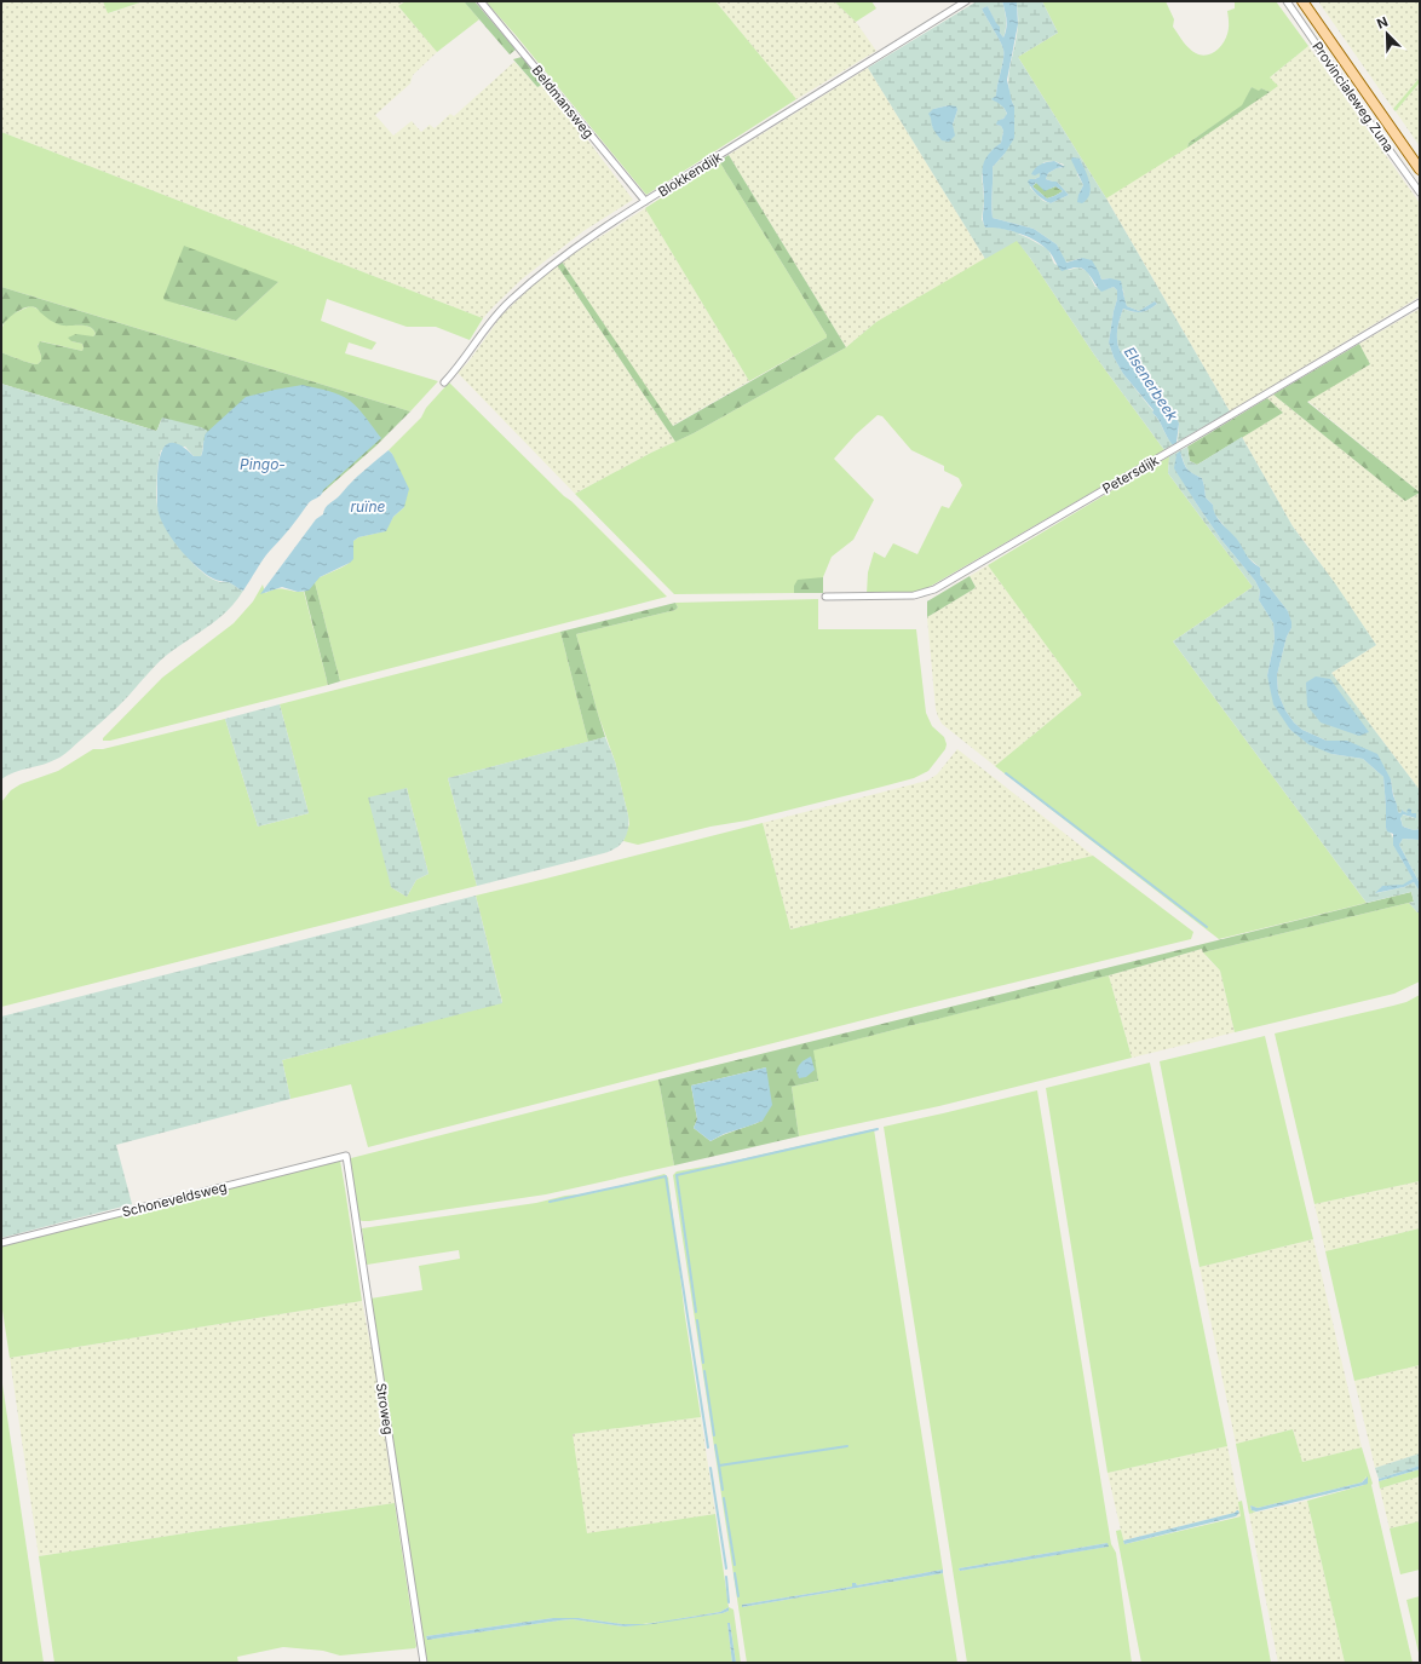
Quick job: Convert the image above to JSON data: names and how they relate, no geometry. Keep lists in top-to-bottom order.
{
  "streets": {
    "main road": ["Provincialeweg Zuna"],
    "street": [
      "Beldmansweg",
      "Blokkendijk",
      "Petersdijk",
      "Schoneveldsweg",
      "Stroweg"
    ]
  },
  "crossings": [
    ["Beldmansweg", "Blokkendijk"],
    ["Schoneveldsweg", "Stroweg"]
  ],
  "water": ["Elsenerbeek", "Pingo-", "ruïne"],
  "north": "top left"
}
